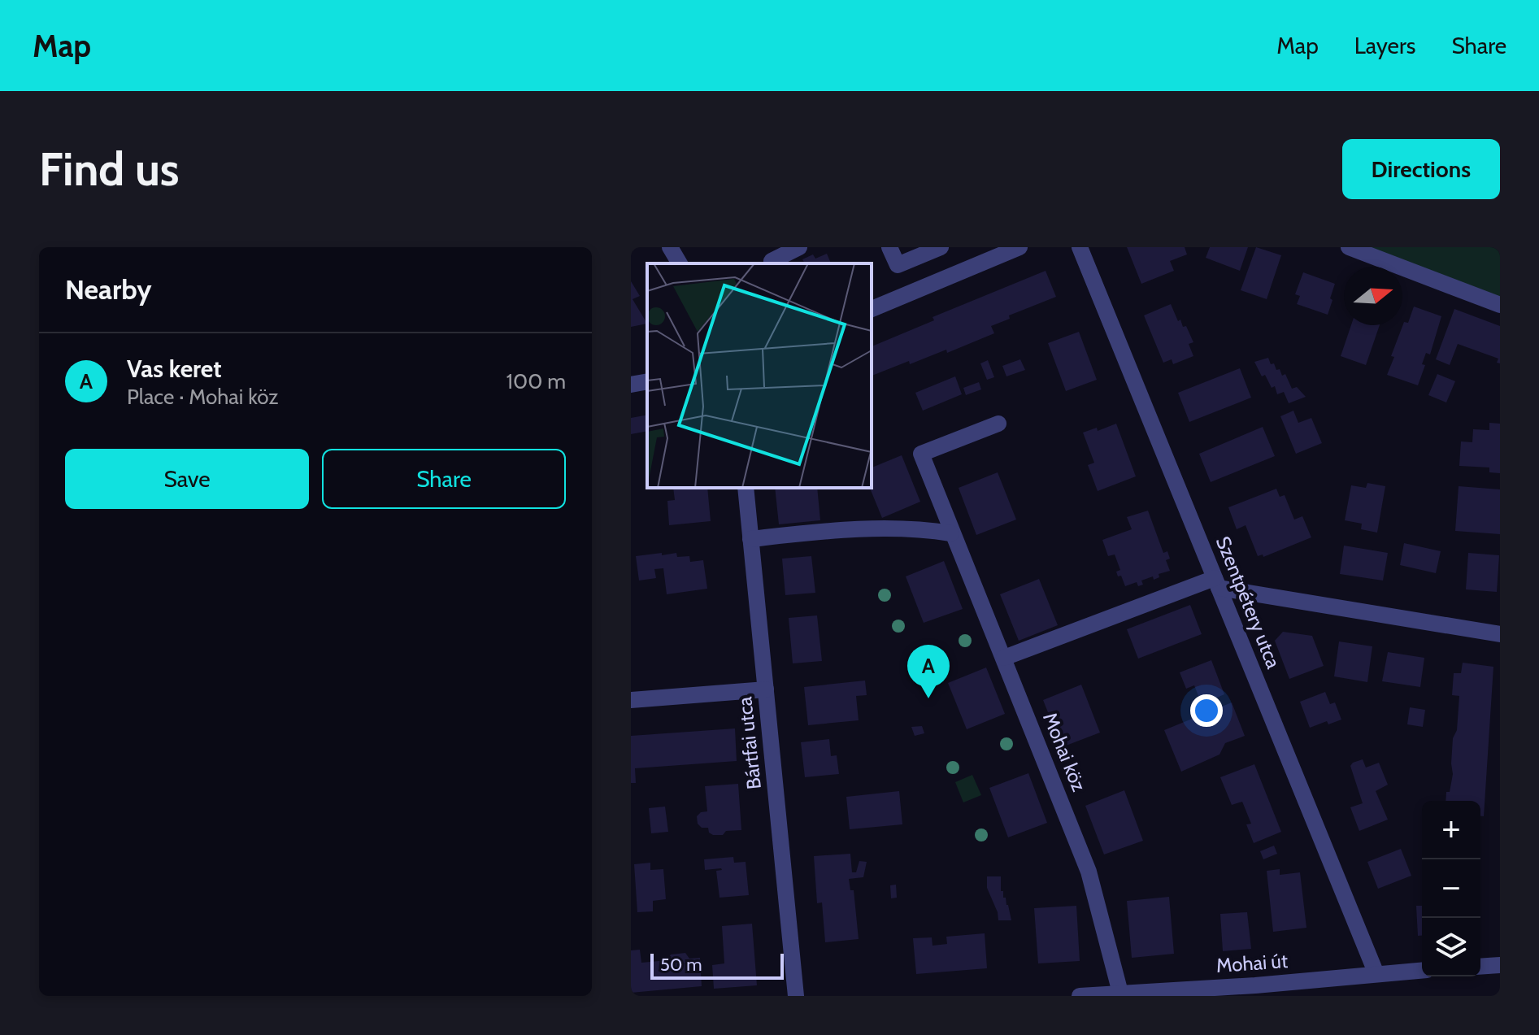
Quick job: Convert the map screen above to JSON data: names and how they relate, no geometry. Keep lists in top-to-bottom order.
{
  "streets": {
    "street": [
      "Szentpétery utca",
      "Bártfai utca",
      "Mohai köz",
      "Mohai út"
    ]
  },
  "crossings": [
    ["Szentpétery utca", "Mohai út"],
    ["Mohai köz", "Mohai út"]
  ],
  "scale_bar": "50 m",
  "north": "right",
  "page": {
    "header": "Map",
    "nav": ["Map", "Layers", "Share"],
    "buttons": [
      "Directions",
      ["Save", "Share"]
    ],
    "title": "Find us",
    "heading": "Nearby",
    "list": [
      {
        "mark": "A",
        "name": "Vas keret",
        "note": "Place · Mohai köz",
        "value": "100 m"
      }
    ],
    "pins": "A",
    "map_buttons": ["+", "−"],
    "scale": "50 m"
  }
}
